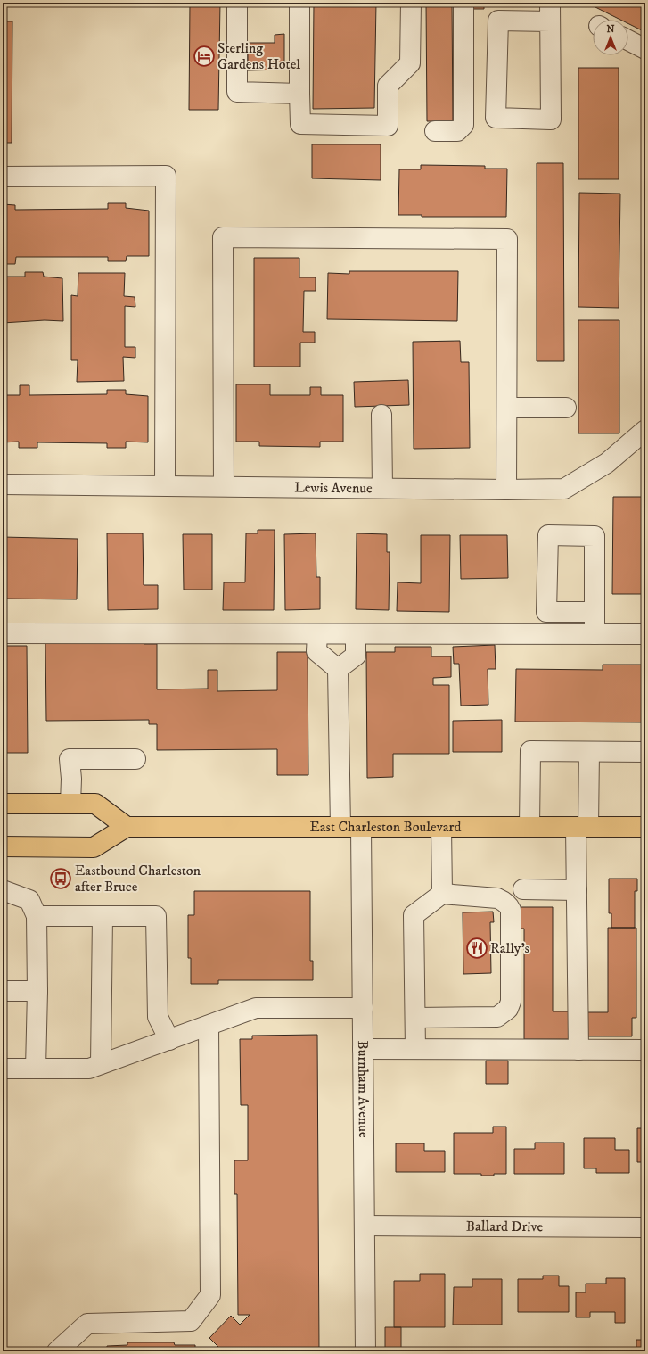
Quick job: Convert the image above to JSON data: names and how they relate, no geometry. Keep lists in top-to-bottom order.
{
  "streets": {
    "main road": ["East Charleston Boulevard"],
    "street": ["Lewis Avenue", "Burnham Avenue", "Ballard Drive"]
  },
  "crossings": [
    ["East Charleston Boulevard", "Burnham Avenue"],
    ["Burnham Avenue", "Ballard Drive"]
  ],
  "places": {
    "hotel": ["Sterling Gardens Hotel"],
    "bus stop": ["Eastbound Charleston after Bruce"],
    "restaurant": ["Rally's"]
  },
  "north": "top"
}
